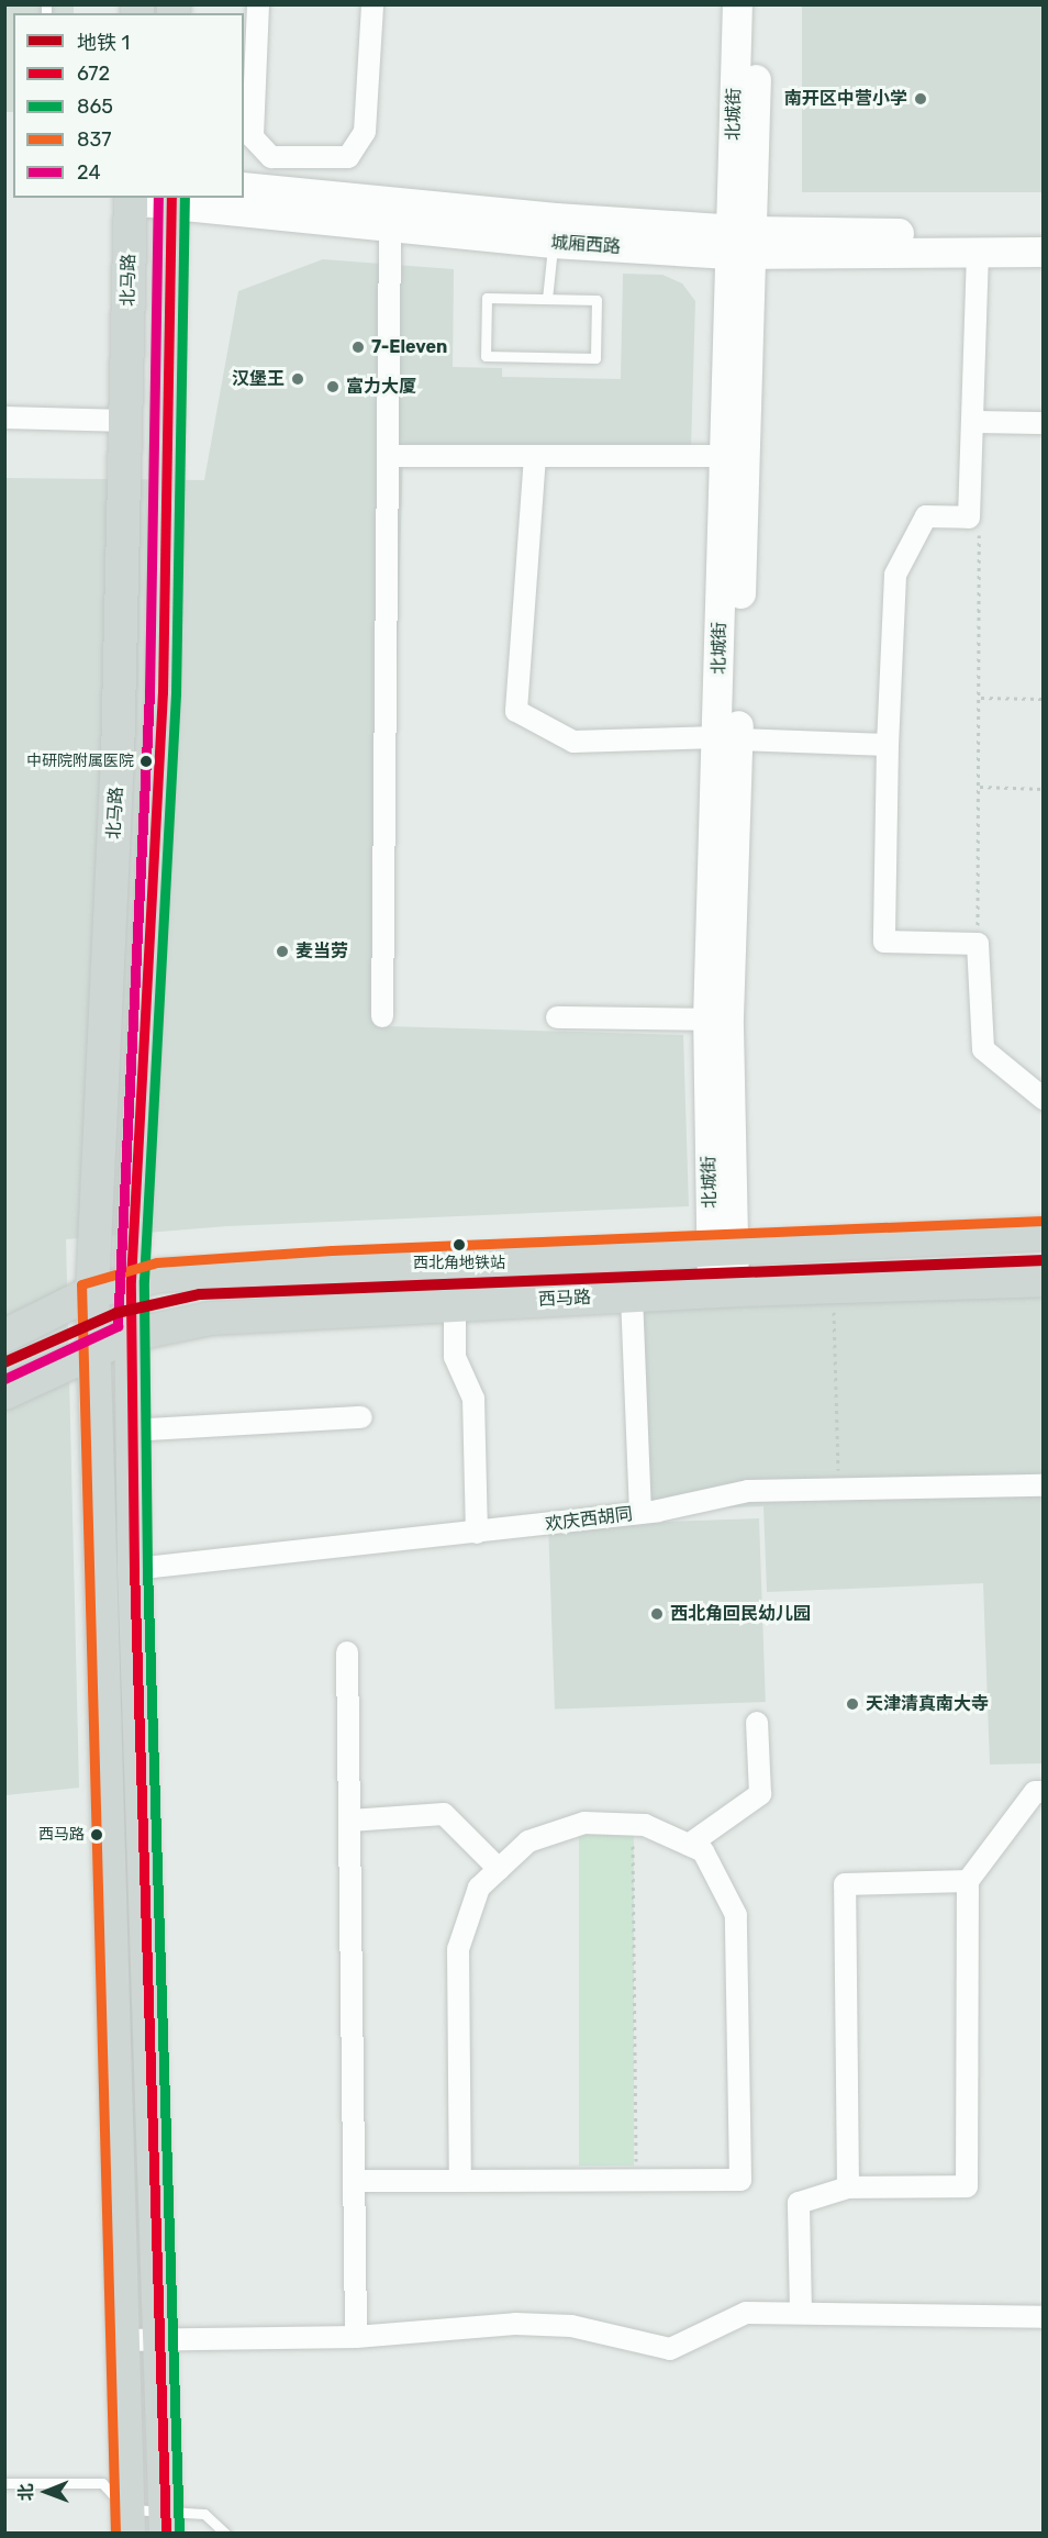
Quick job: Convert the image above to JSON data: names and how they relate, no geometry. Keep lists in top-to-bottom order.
{
  "streets": {
    "main road": ["北马路", "西马路"],
    "street": ["北城街", "城厢西路", "欢庆西胡同"]
  },
  "crossings": [
    ["北城街", "城厢西路"],
    ["北城街", "西马路"],
    ["城厢西路", "北马路"],
    ["北马路", "西马路"]
  ],
  "places": [
    "南开区中营小学",
    "7-Eleven",
    "汉堡王",
    "富力大厦",
    "中研院附属医院",
    "麦当劳",
    "西北角地铁站",
    "西北角回民幼儿园",
    "天津清真南大寺",
    "西马路"
  ],
  "lines": [
    "transit line 672",
    "transit line 865",
    "transit line 24",
    "transit line 837",
    "metro line 1"
  ],
  "legend": [
    "地铁 1",
    "672",
    "865",
    "837",
    "24"
  ],
  "north": "left"
}
